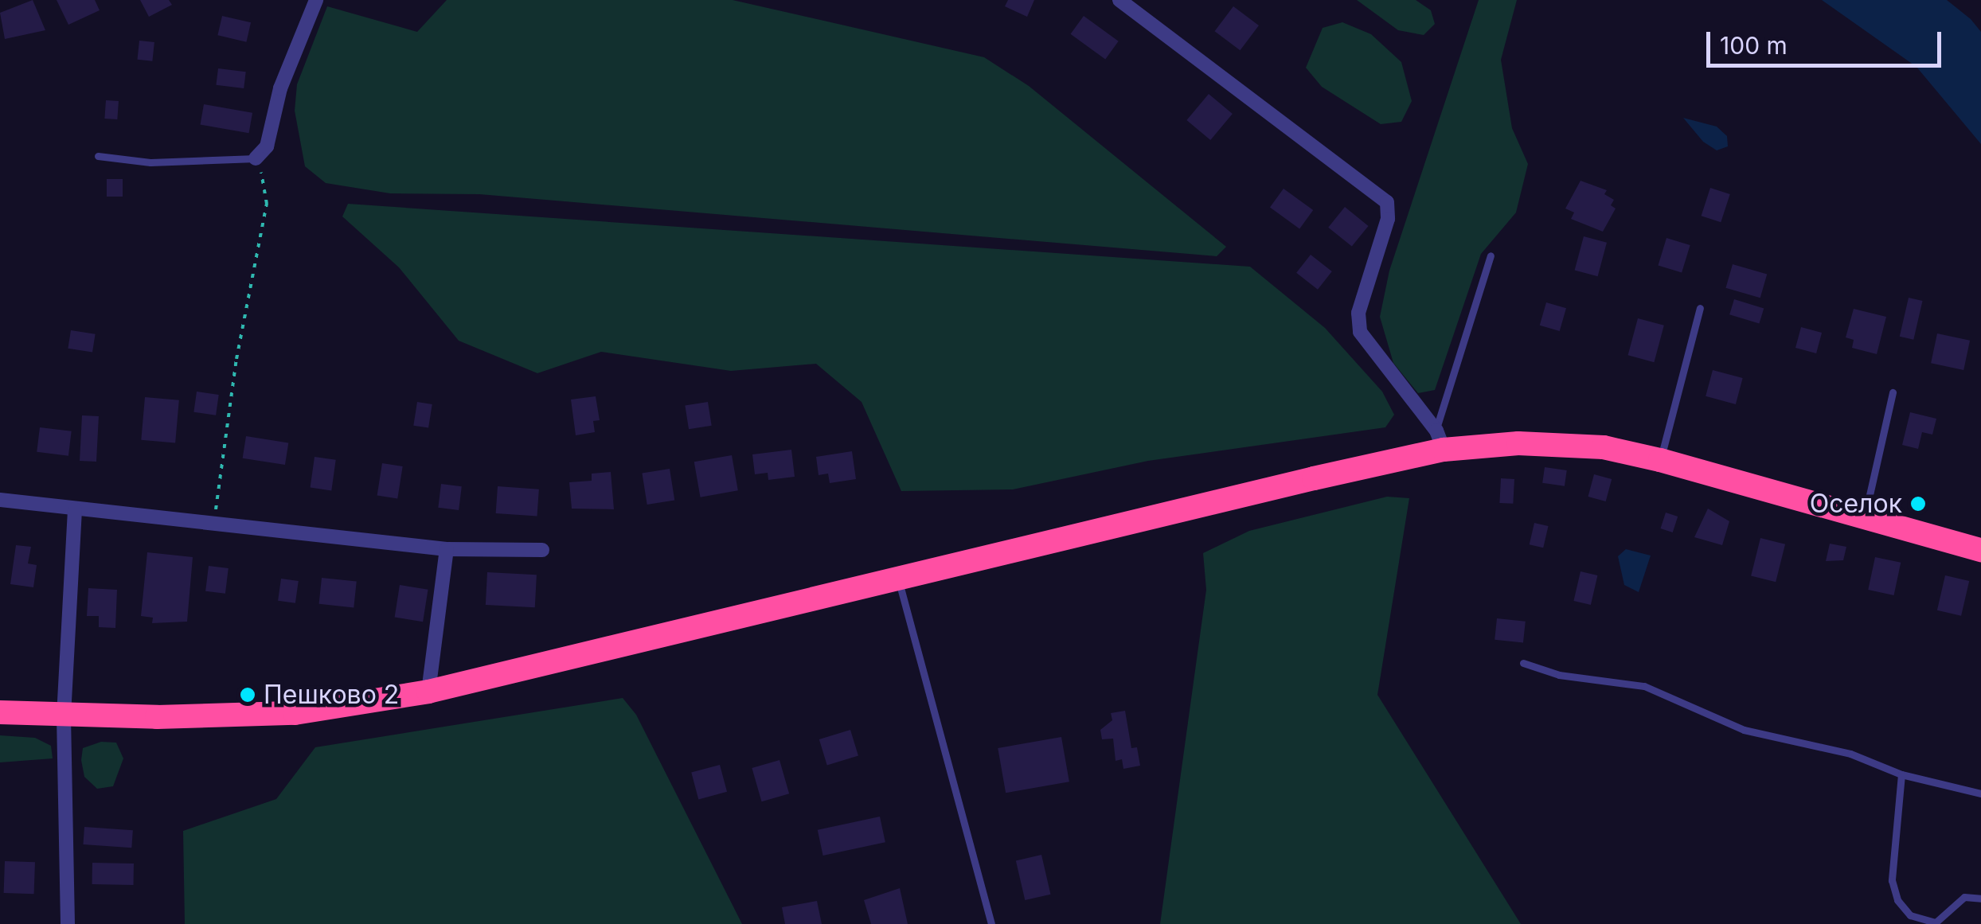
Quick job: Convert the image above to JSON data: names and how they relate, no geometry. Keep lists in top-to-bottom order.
{
  "places": ["Оселок", "Пешково 2"],
  "scale_bar": "100 m"
}
